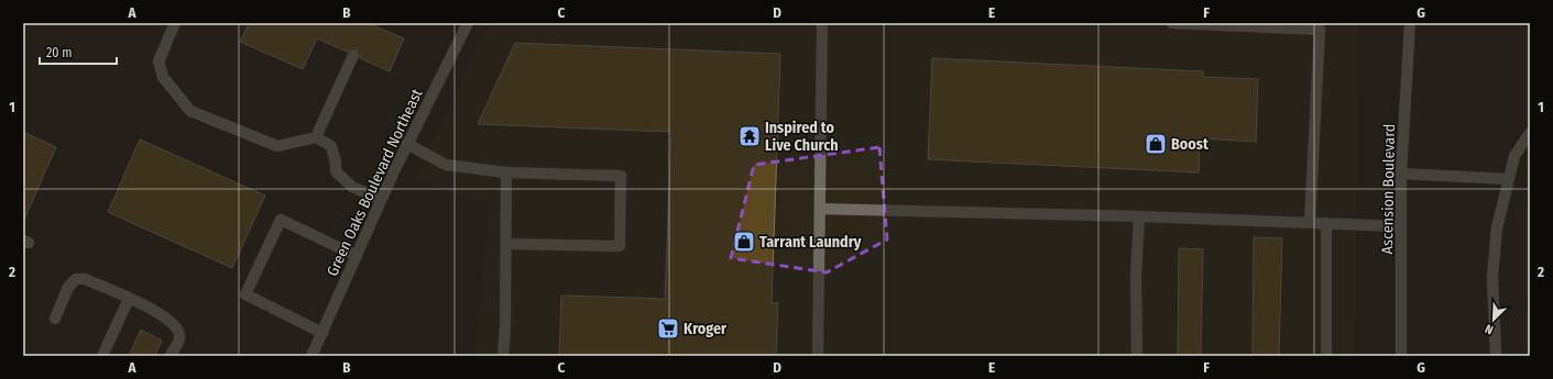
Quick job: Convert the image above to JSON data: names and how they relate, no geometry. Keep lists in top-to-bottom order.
{
  "streets": {
    "street": ["Green Oaks Boulevard Northeast", "Ascension Boulevard"]
  },
  "places": {
    "temple": ["Inspired to Live Church"],
    "shop": ["Boost", "Tarrant Laundry"],
    "supermarket": ["Kroger"]
  },
  "scale_bar": "20 m",
  "north": "bottom left",
  "grid": {
    "columns": [
      "A",
      "B",
      "C",
      "D",
      "E",
      "F",
      "G"
    ],
    "rows": ["1", "2"]
  }
}
